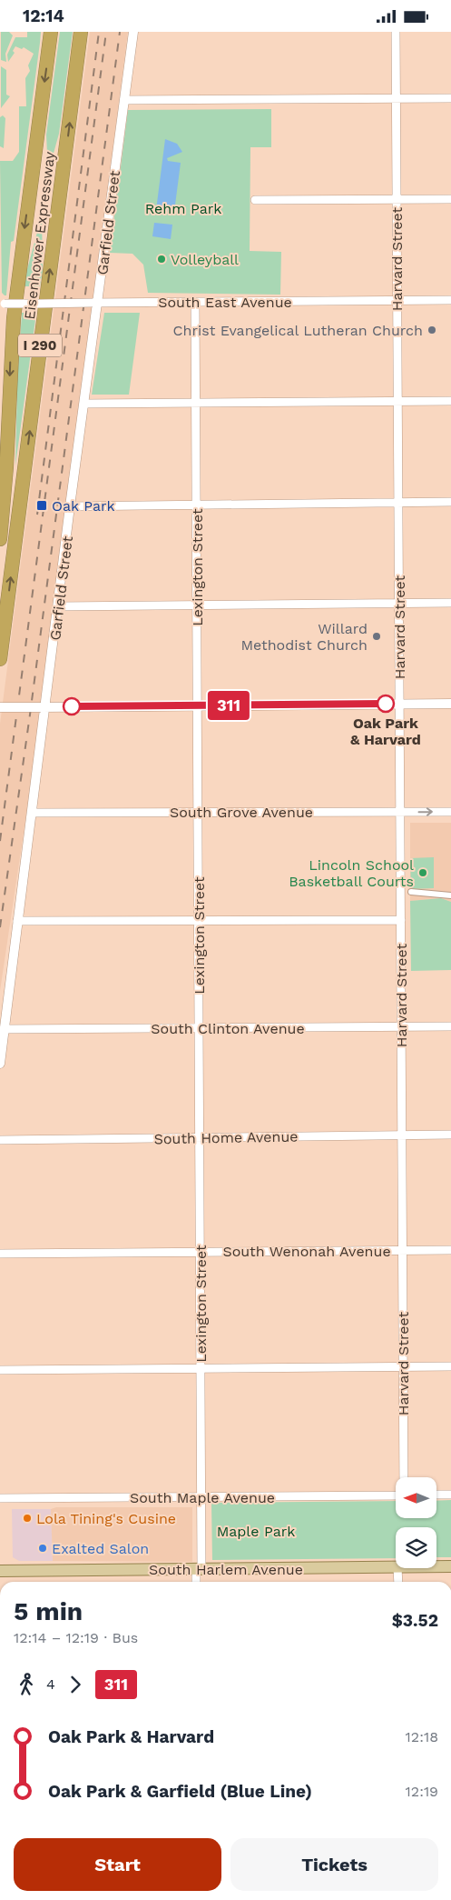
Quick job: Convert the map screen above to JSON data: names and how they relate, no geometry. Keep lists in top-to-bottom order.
{
  "streets": {
    "highway": ["Eisenhower Expressway", "I 290"],
    "main road": ["South Harlem Avenue"],
    "street": [
      "Garfield Street",
      "Harvard Street",
      "South East Avenue",
      "Lexington Street",
      "South Grove Avenue",
      "South Clinton Avenue",
      "South Home Avenue",
      "South Wenonah Avenue",
      "South Maple Avenue"
    ]
  },
  "crossings": [
    ["Garfield Street", "South East Avenue"],
    ["Garfield Street", "South Grove Avenue"],
    ["Garfield Street", "South Clinton Avenue"],
    ["Harvard Street", "South East Avenue"],
    ["Harvard Street", "South Grove Avenue"],
    ["Harvard Street", "South Clinton Avenue"],
    ["Harvard Street", "South Home Avenue"],
    ["Harvard Street", "South Wenonah Avenue"],
    ["South East Avenue", "Lexington Street"],
    ["Lexington Street", "South Grove Avenue"],
    ["Lexington Street", "South Clinton Avenue"],
    ["Lexington Street", "South Home Avenue"],
    ["Lexington Street", "South Wenonah Avenue"],
    ["Lexington Street", "South Maple Avenue"],
    ["Lexington Street", "South Harlem Avenue"]
  ],
  "parks": ["Rehm Park", "Maple Park"],
  "places": {
    "other": [
      "Volleyball",
      "Christ Evangelical Lutheran Church",
      "Willard Methodist Church",
      "Oak Park & Harvard",
      "Lincoln School Basketball Courts",
      "Lola Tining's Cusine",
      "Exalted Salon"
    ],
    "transit": ["Oak Park"]
  },
  "lines": ["bus line 311"],
  "north": "left",
  "page": {
    "status": "12:14",
    "on_map": "311",
    "heading": ["5 min", "12:14 – 12:19 · Bus", "$3.52"],
    "legs": ["4", "311"],
    "list": [
      {
        "name": "Oak Park & Harvard",
        "value": "12:18"
      },
      {
        "name": "Oak Park & Garfield (Blue Line)",
        "value": "12:19"
      }
    ],
    "buttons": ["Start", "Tickets"]
  }
}
